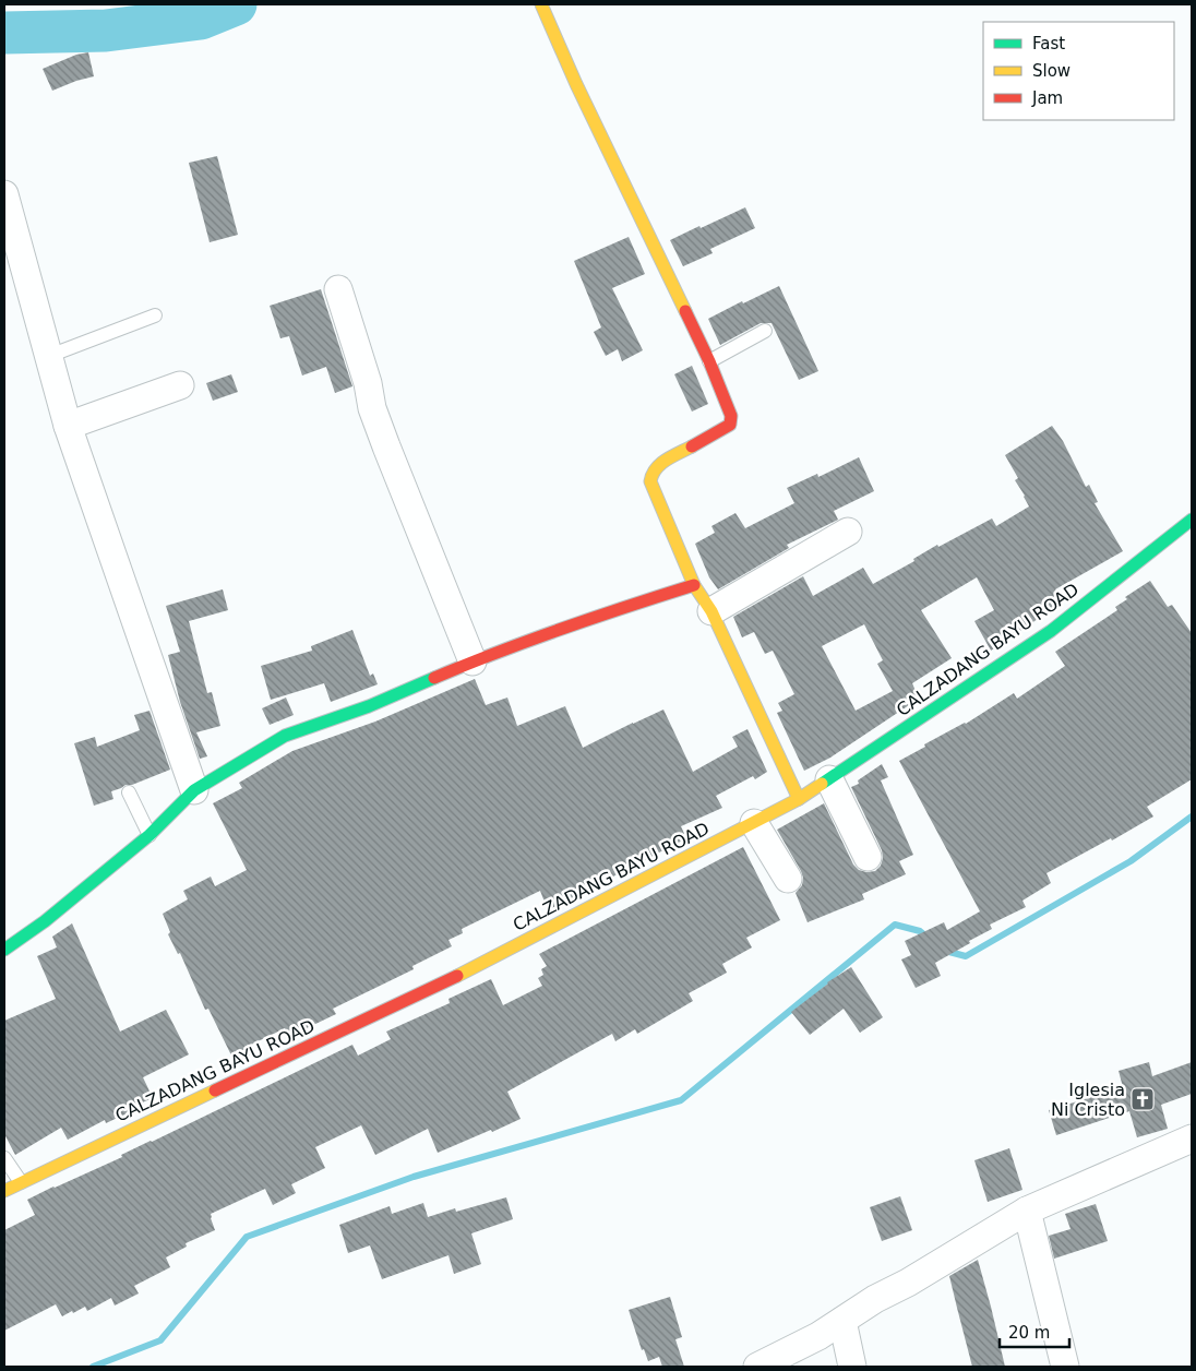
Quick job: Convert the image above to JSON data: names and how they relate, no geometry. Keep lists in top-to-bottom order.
{
  "streets": {
    "street": ["CALZADANG BAYU ROAD"]
  },
  "places": {
    "church": ["Iglesia Ni Cristo"]
  },
  "legend": ["Fast", "Slow", "Jam"],
  "scale_bar": "20 m"
}
